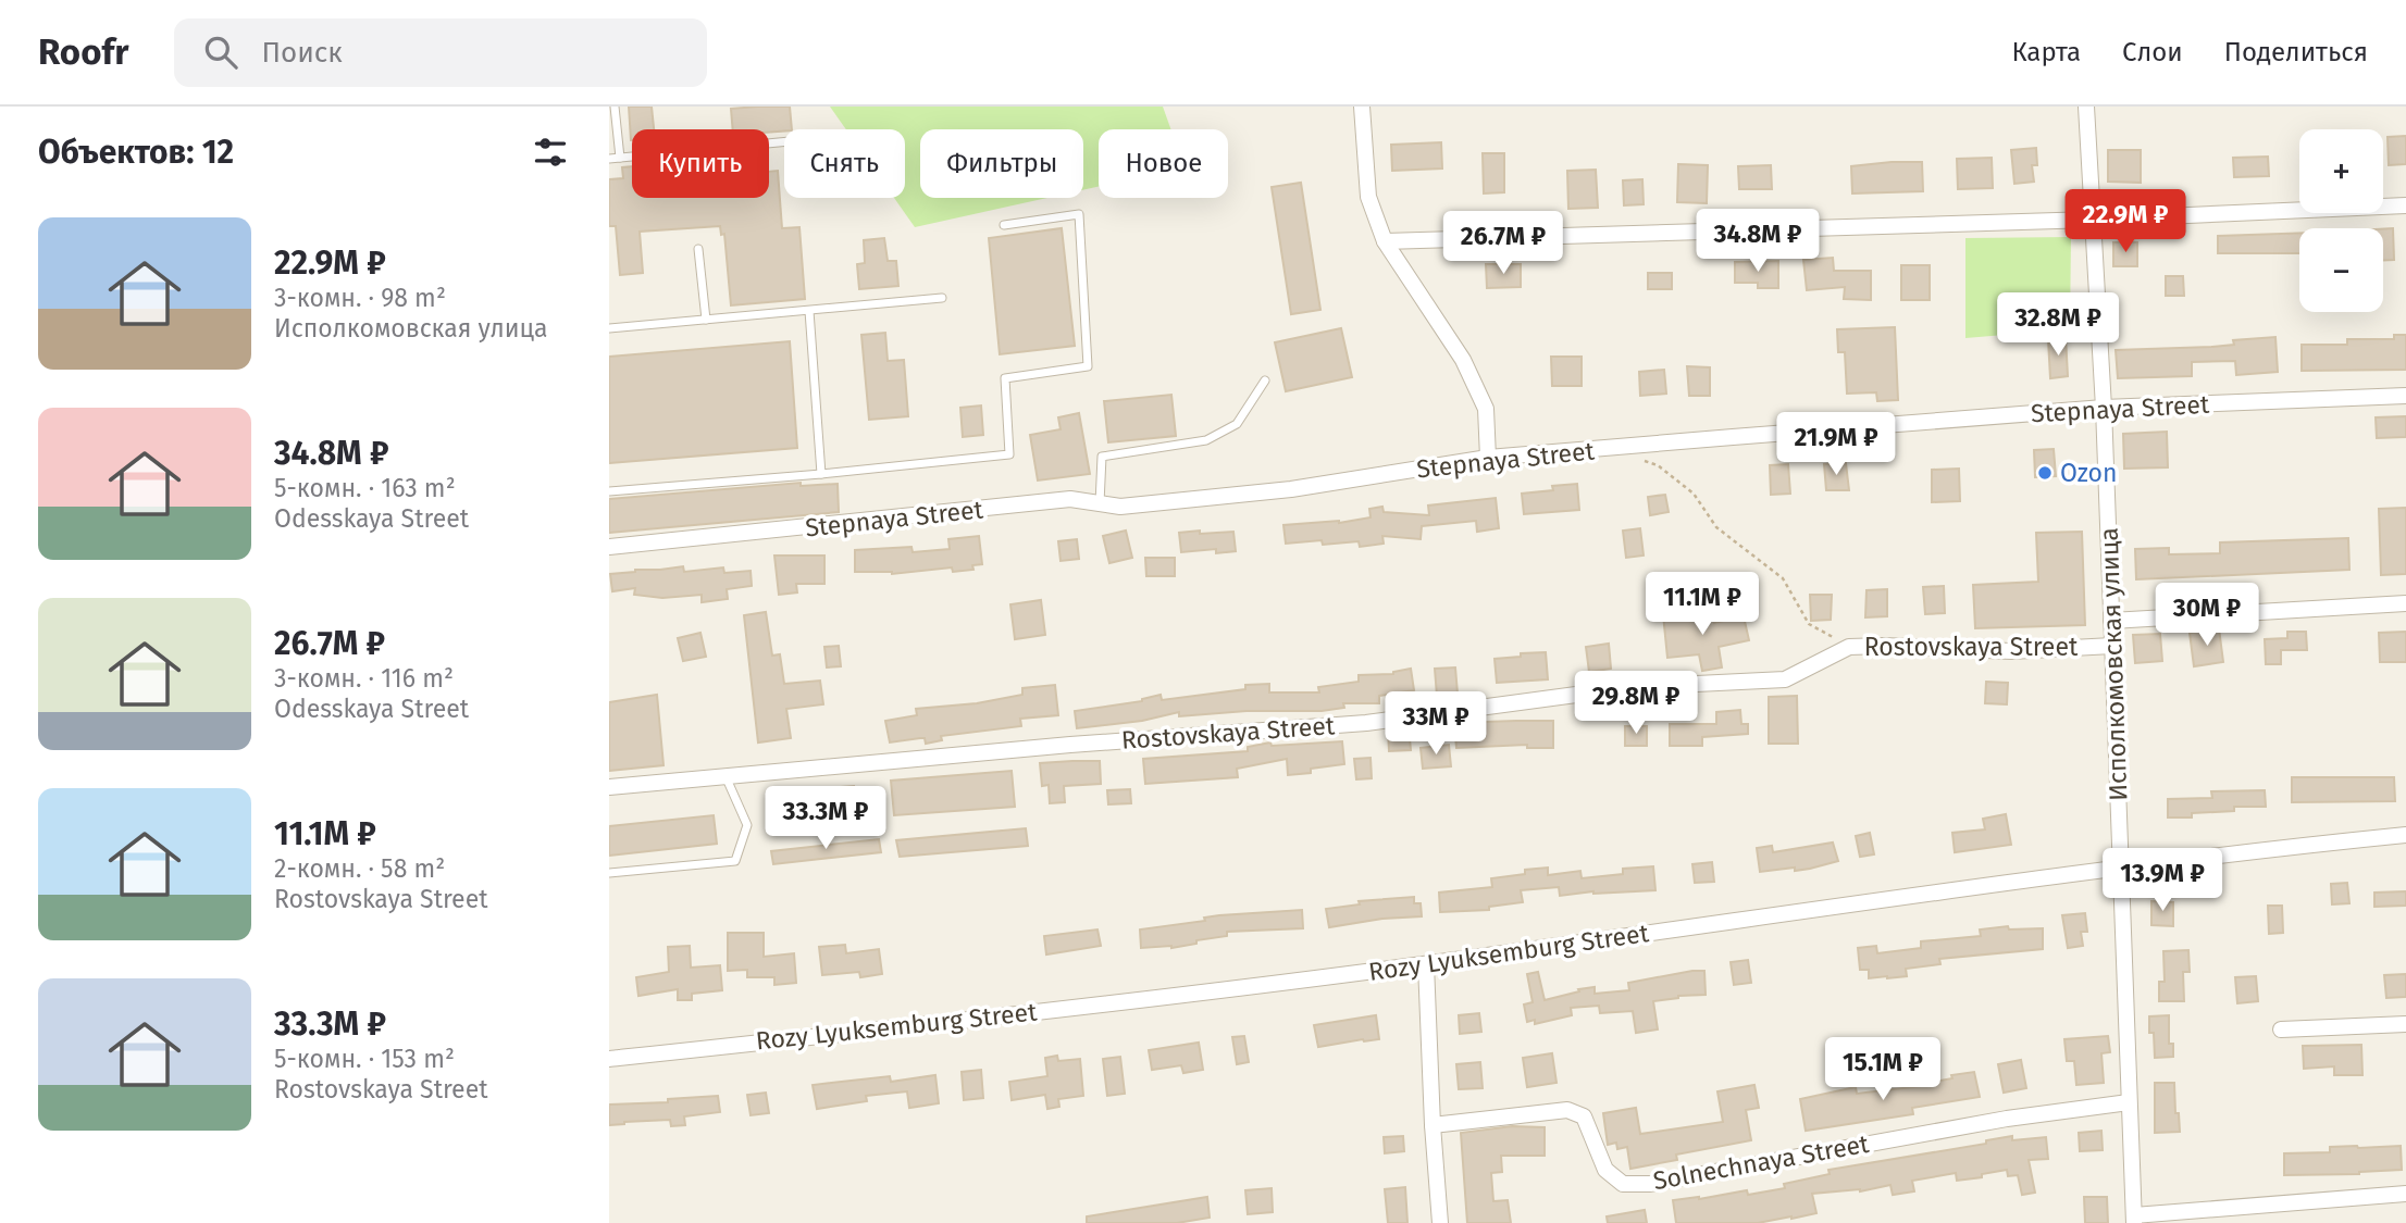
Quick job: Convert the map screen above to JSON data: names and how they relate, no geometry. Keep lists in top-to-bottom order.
{
  "streets": {
    "street": [
      "Stepnaya Street",
      "Rostovskaya Street",
      "Исполкомовская улица",
      "Rozy Lyuksemburg Street",
      "Solnechnaya Street"
    ]
  },
  "crossings": [
    ["Stepnaya Street", "Исполкомовская улица"],
    ["Rostovskaya Street", "Исполкомовская улица"],
    ["Исполкомовская улица", "Rozy Lyuksemburg Street"],
    ["Исполкомовская улица", "Solnechnaya Street"]
  ],
  "places": ["Ozon"],
  "page": {
    "header": "Roofr",
    "search": "Поиск",
    "nav": ["Карта", "Слои", "Поделиться"],
    "heading": "Объектов: 12",
    "map_buttons": ["+", "−"],
    "chip": [
      "Купить",
      "Снять",
      "Фильтры",
      "Новое"
    ],
    "price": [
      "22.9M ₽",
      "34.8M ₽",
      "26.7M ₽",
      "32.8M ₽",
      "21.9M ₽",
      "11.1M ₽",
      "30M ₽",
      "29.8M ₽",
      "33M ₽",
      "33.3M ₽",
      "13.9M ₽",
      "15.1M ₽"
    ],
    "list": [
      {
        "name": "22.9M ₽",
        "note": "3-комн. · 98 m² · Исполкомовская улица"
      },
      {
        "name": "34.8M ₽",
        "note": "5-комн. · 163 m² · Odesskaya Street"
      },
      {
        "name": "26.7M ₽",
        "note": "3-комн. · 116 m² · Odesskaya Street"
      },
      {
        "name": "11.1M ₽",
        "note": "2-комн. · 58 m² · Rostovskaya Street"
      },
      {
        "name": "33.3M ₽",
        "note": "5-комн. · 153 m² · Rostovskaya Street"
      }
    ]
  }
}
